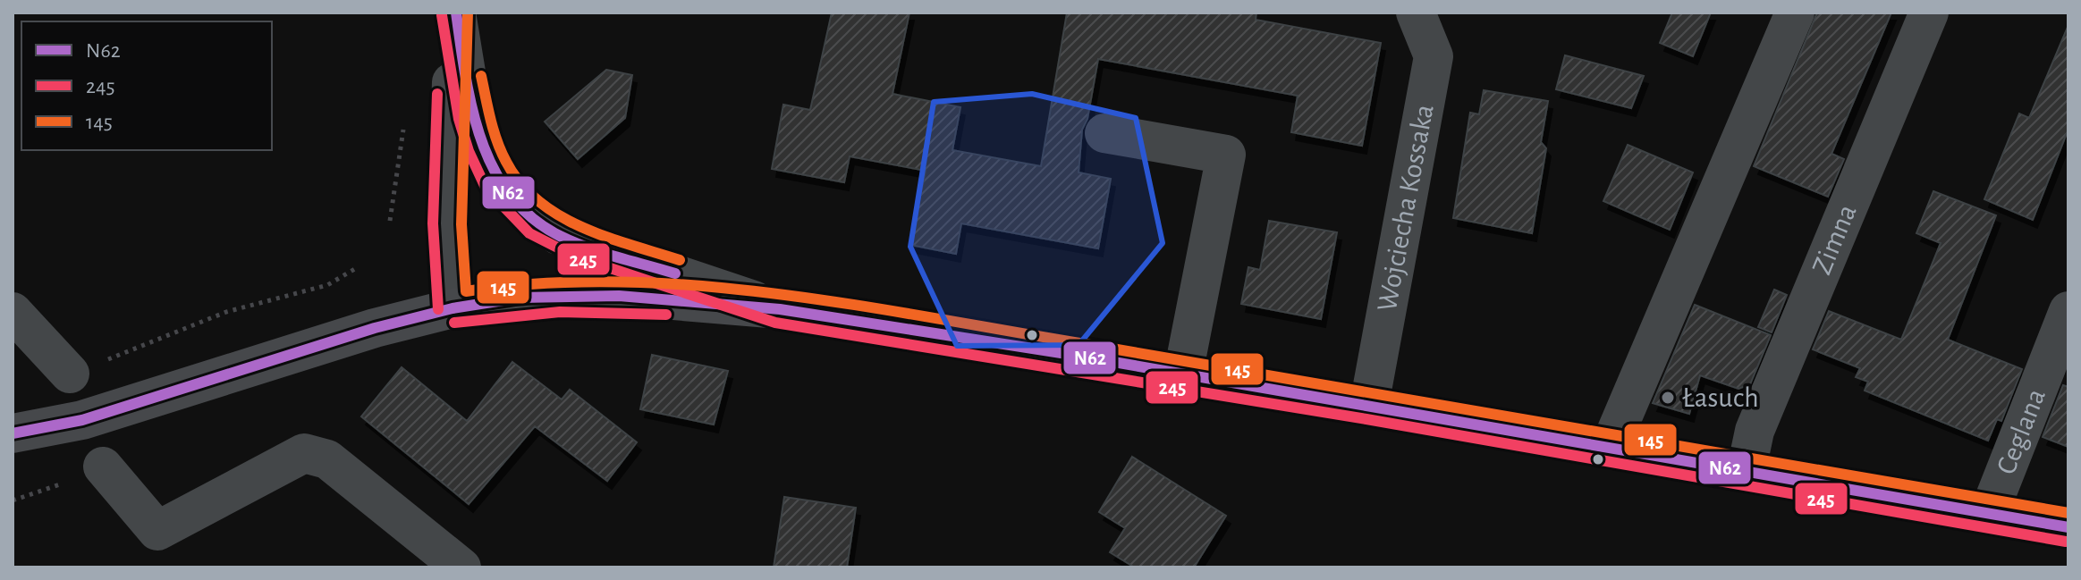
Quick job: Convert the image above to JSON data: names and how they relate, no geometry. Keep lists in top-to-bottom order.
{
  "streets": {
    "street": ["Wojciecha Kossaka", "Zimna", "Ceglana"]
  },
  "places": ["Łasuch"],
  "lines": ["transit line N62", "transit line 145", "transit line 245"],
  "legend": ["N62", "245", "145"]
}
